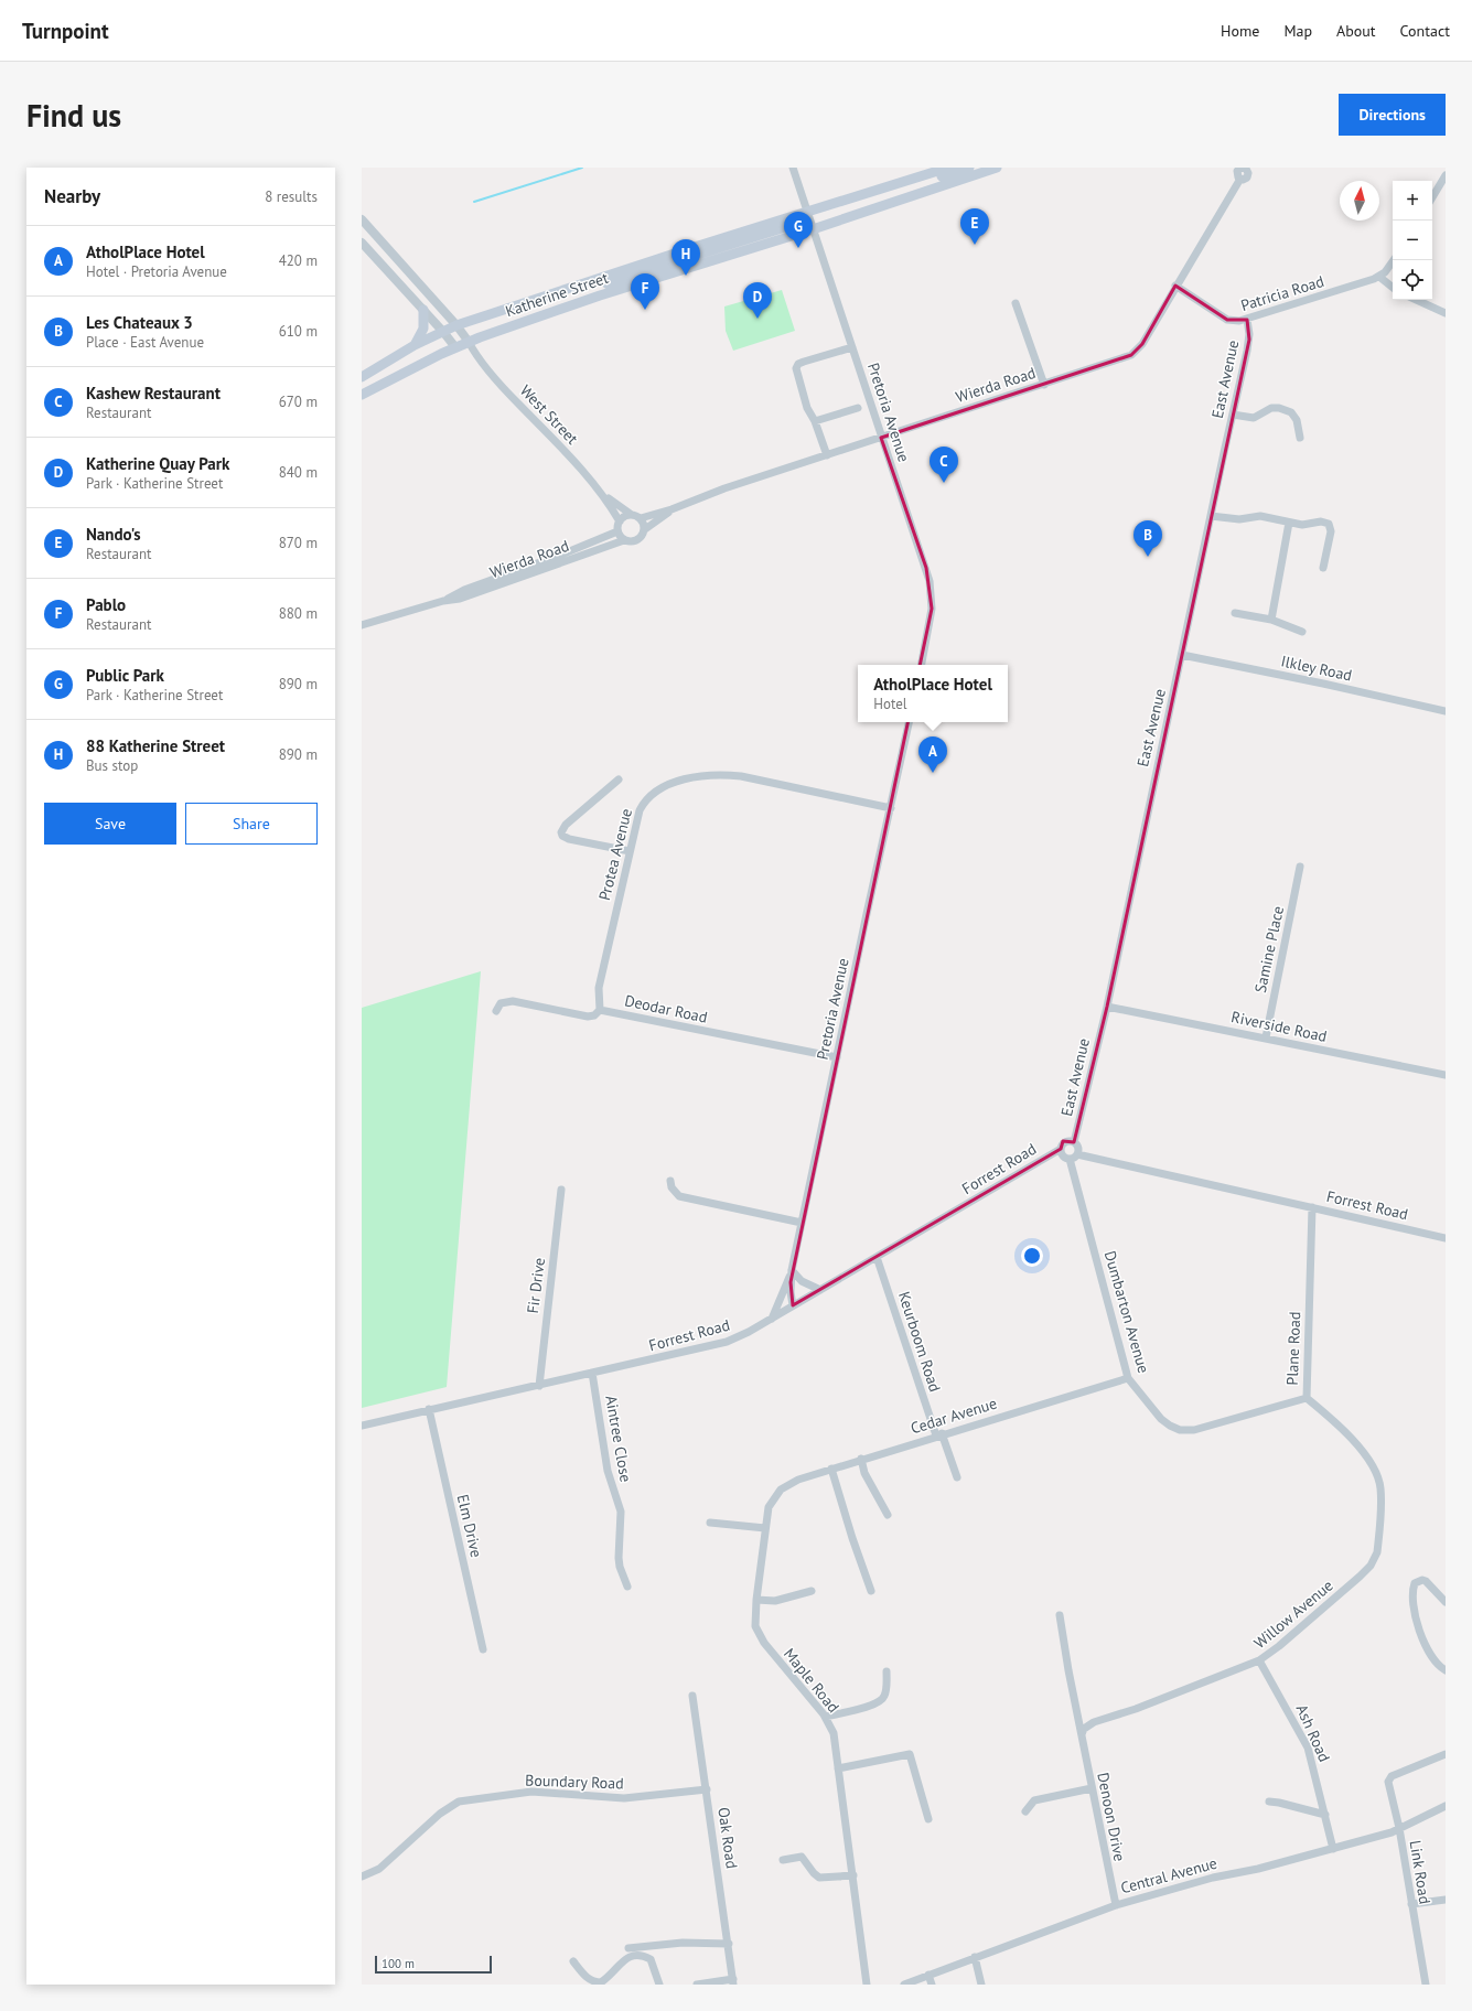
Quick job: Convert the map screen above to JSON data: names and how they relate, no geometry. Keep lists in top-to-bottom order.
{
  "streets": {
    "main road": ["Katherine Street"],
    "street": [
      "Patricia Road",
      "East Avenue",
      "Wierda Road",
      "Pretoria Avenue",
      "West Street",
      "Ilkley Road",
      "Protea Avenue",
      "Samine Place",
      "Deodar Road",
      "Riverside Road",
      "Forrest Road",
      "Fir Drive",
      "Dumbarton Avenue",
      "Keurboom Road",
      "Plane Road",
      "Cedar Avenue",
      "Aintree Close",
      "Elm Drive",
      "Willow Avenue",
      "Maple Road",
      "Ash Road",
      "Boundary Road",
      "Denoon Drive",
      "Oak Road",
      "Link Road",
      "Central Avenue"
    ]
  },
  "crossings": [
    ["Patricia Road", "East Avenue"],
    ["Patricia Road", "Wierda Road"],
    ["Katherine Street", "Pretoria Avenue"],
    ["Katherine Street", "West Street"],
    ["East Avenue", "Ilkley Road"],
    ["East Avenue", "Riverside Road"],
    ["East Avenue", "Forrest Road"],
    ["East Avenue", "Dumbarton Avenue"],
    ["Wierda Road", "Pretoria Avenue"],
    ["Wierda Road", "West Street"],
    ["Pretoria Avenue", "Protea Avenue"],
    ["Pretoria Avenue", "Deodar Road"],
    ["Pretoria Avenue", "Forrest Road"],
    ["Protea Avenue", "Deodar Road"],
    ["Samine Place", "Riverside Road"],
    ["Forrest Road", "Fir Drive"],
    ["Forrest Road", "Dumbarton Avenue"],
    ["Forrest Road", "Keurboom Road"],
    ["Forrest Road", "Plane Road"],
    ["Forrest Road", "Aintree Close"],
    ["Forrest Road", "Elm Drive"],
    ["Dumbarton Avenue", "Plane Road"],
    ["Dumbarton Avenue", "Cedar Avenue"],
    ["Keurboom Road", "Cedar Avenue"],
    ["Plane Road", "Willow Avenue"],
    ["Cedar Avenue", "Maple Road"],
    ["Willow Avenue", "Ash Road"],
    ["Willow Avenue", "Denoon Drive"],
    ["Ash Road", "Central Avenue"],
    ["Boundary Road", "Oak Road"],
    ["Denoon Drive", "Central Avenue"],
    ["Link Road", "Central Avenue"]
  ],
  "scale_bar": "100 m",
  "north": "top",
  "page": {
    "header": "Turnpoint",
    "nav": [
      "Home",
      "Map",
      "About",
      "Contact"
    ],
    "buttons": [
      "Directions",
      ["Save", "Share"]
    ],
    "title": "Find us",
    "heading": ["Nearby", "8 results"],
    "map_buttons": ["+", "−"],
    "pins": [
      "E",
      "G",
      "H",
      "F",
      "D",
      "C",
      "B",
      "A"
    ],
    "list": [
      {
        "mark": "A",
        "name": "AtholPlace Hotel",
        "note": "Hotel · Pretoria Avenue",
        "value": "420 m"
      },
      {
        "mark": "B",
        "name": "Les Chateaux 3",
        "note": "Place · East Avenue",
        "value": "610 m"
      },
      {
        "mark": "C",
        "name": "Kashew Restaurant",
        "note": "Restaurant",
        "value": "670 m"
      },
      {
        "mark": "D",
        "name": "Katherine Quay Park",
        "note": "Park · Katherine Street",
        "value": "840 m"
      },
      {
        "mark": "E",
        "name": "Nando's",
        "note": "Restaurant",
        "value": "870 m"
      },
      {
        "mark": "F",
        "name": "Pablo",
        "note": "Restaurant",
        "value": "880 m"
      },
      {
        "mark": "G",
        "name": "Public Park",
        "note": "Park · Katherine Street",
        "value": "890 m"
      },
      {
        "mark": "H",
        "name": "88 Katherine Street",
        "note": "Bus stop",
        "value": "890 m"
      }
    ],
    "popup": ["AtholPlace Hotel", "Hotel"],
    "scale": "100 m"
  }
}
